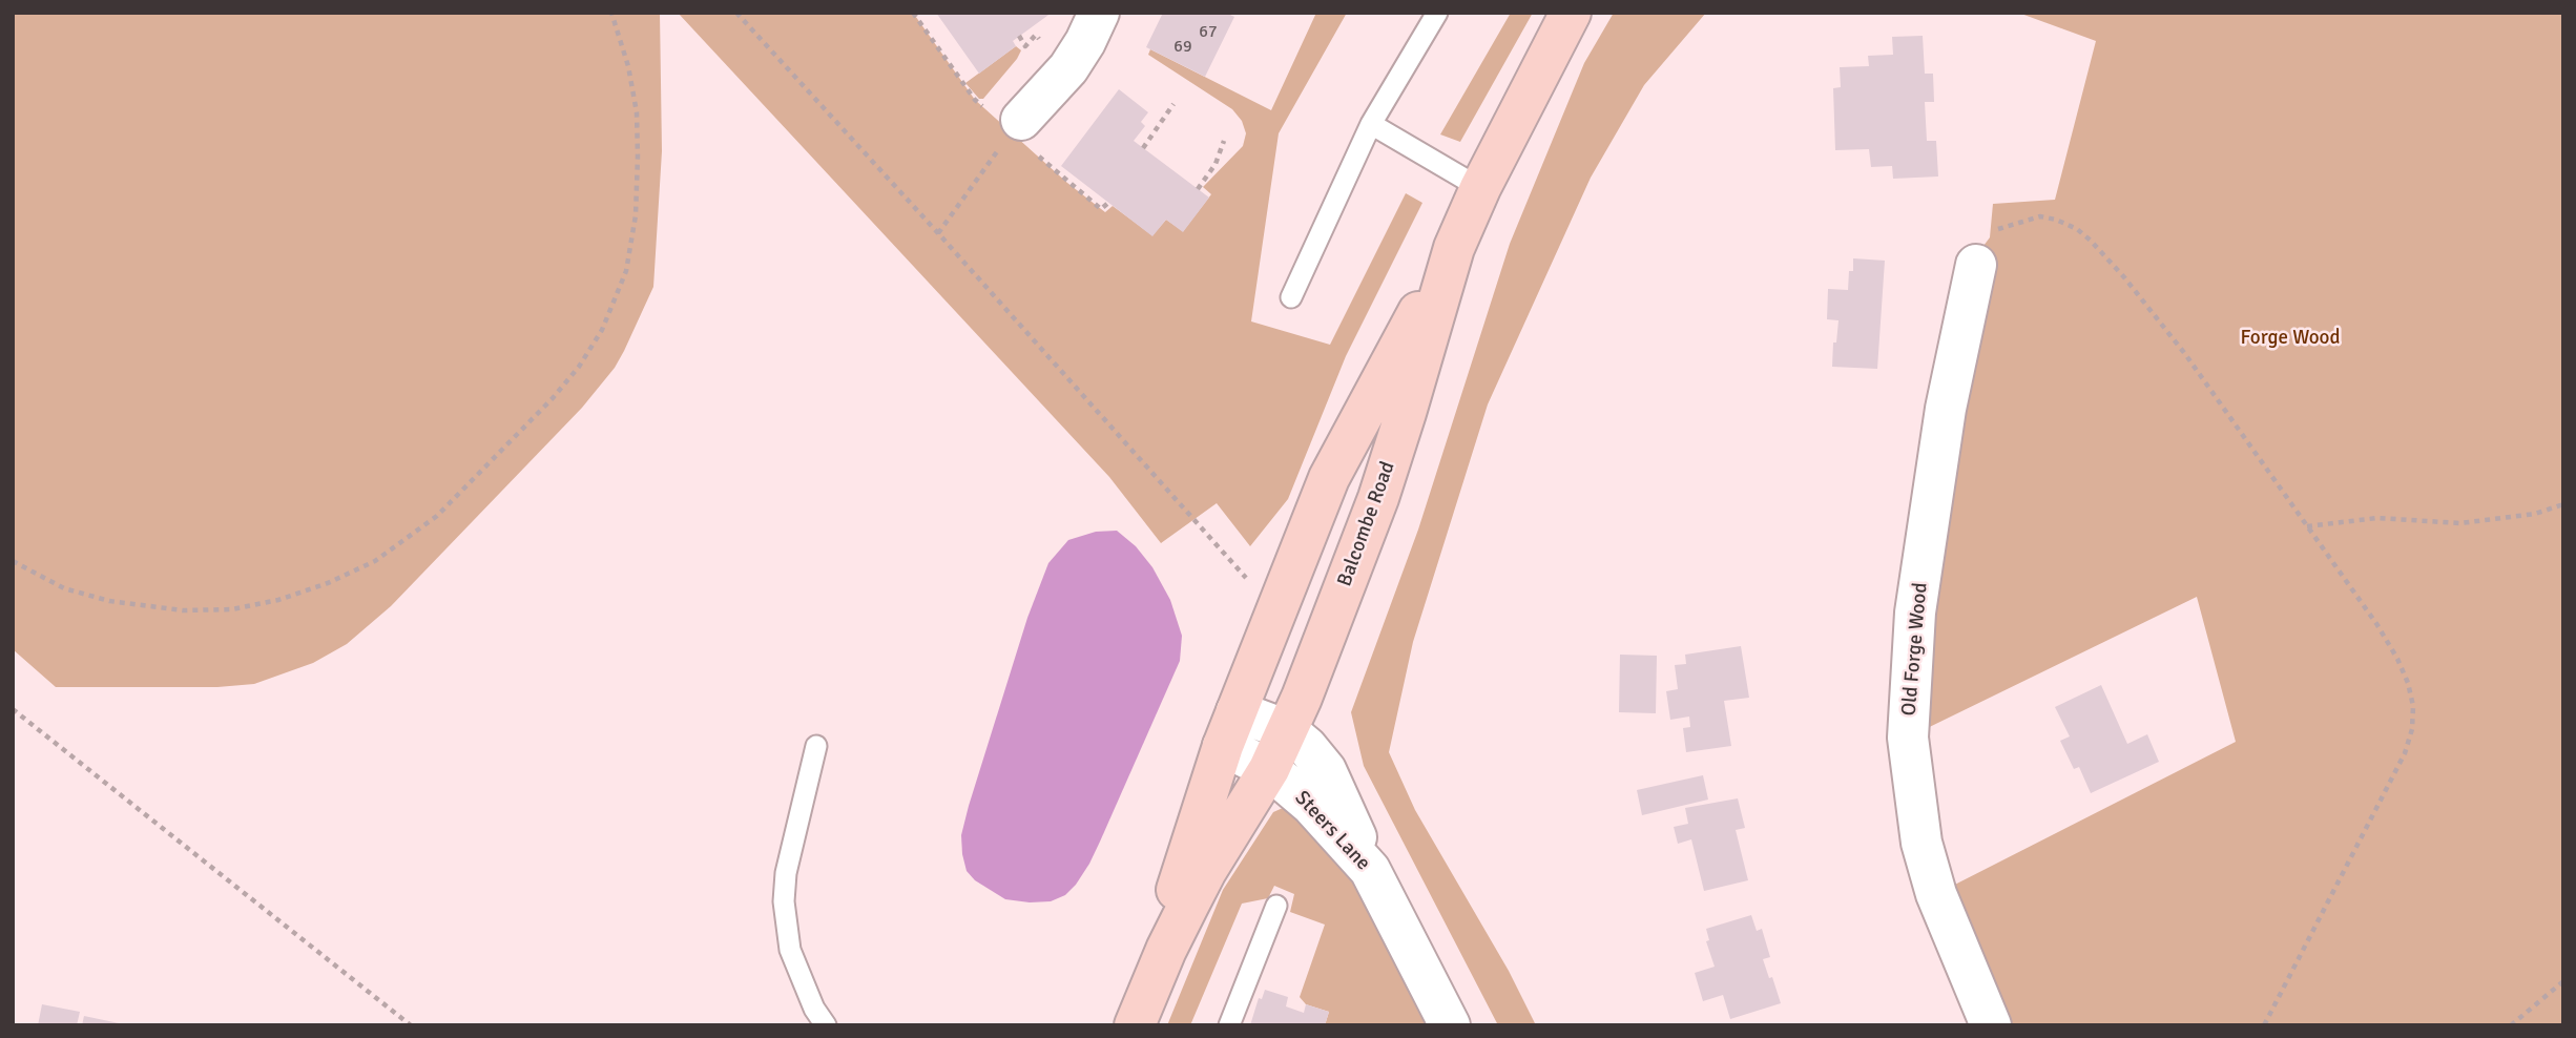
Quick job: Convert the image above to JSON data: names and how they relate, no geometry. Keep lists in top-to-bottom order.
{
  "streets": {
    "main road": ["Balcombe Road"],
    "street": ["Old Forge Wood", "Steers Lane"]
  },
  "crossings": [
    ["Balcombe Road", "Steers Lane"]
  ],
  "parks": ["Forge Wood"],
  "house_numbers": ["67", "69"]
}
